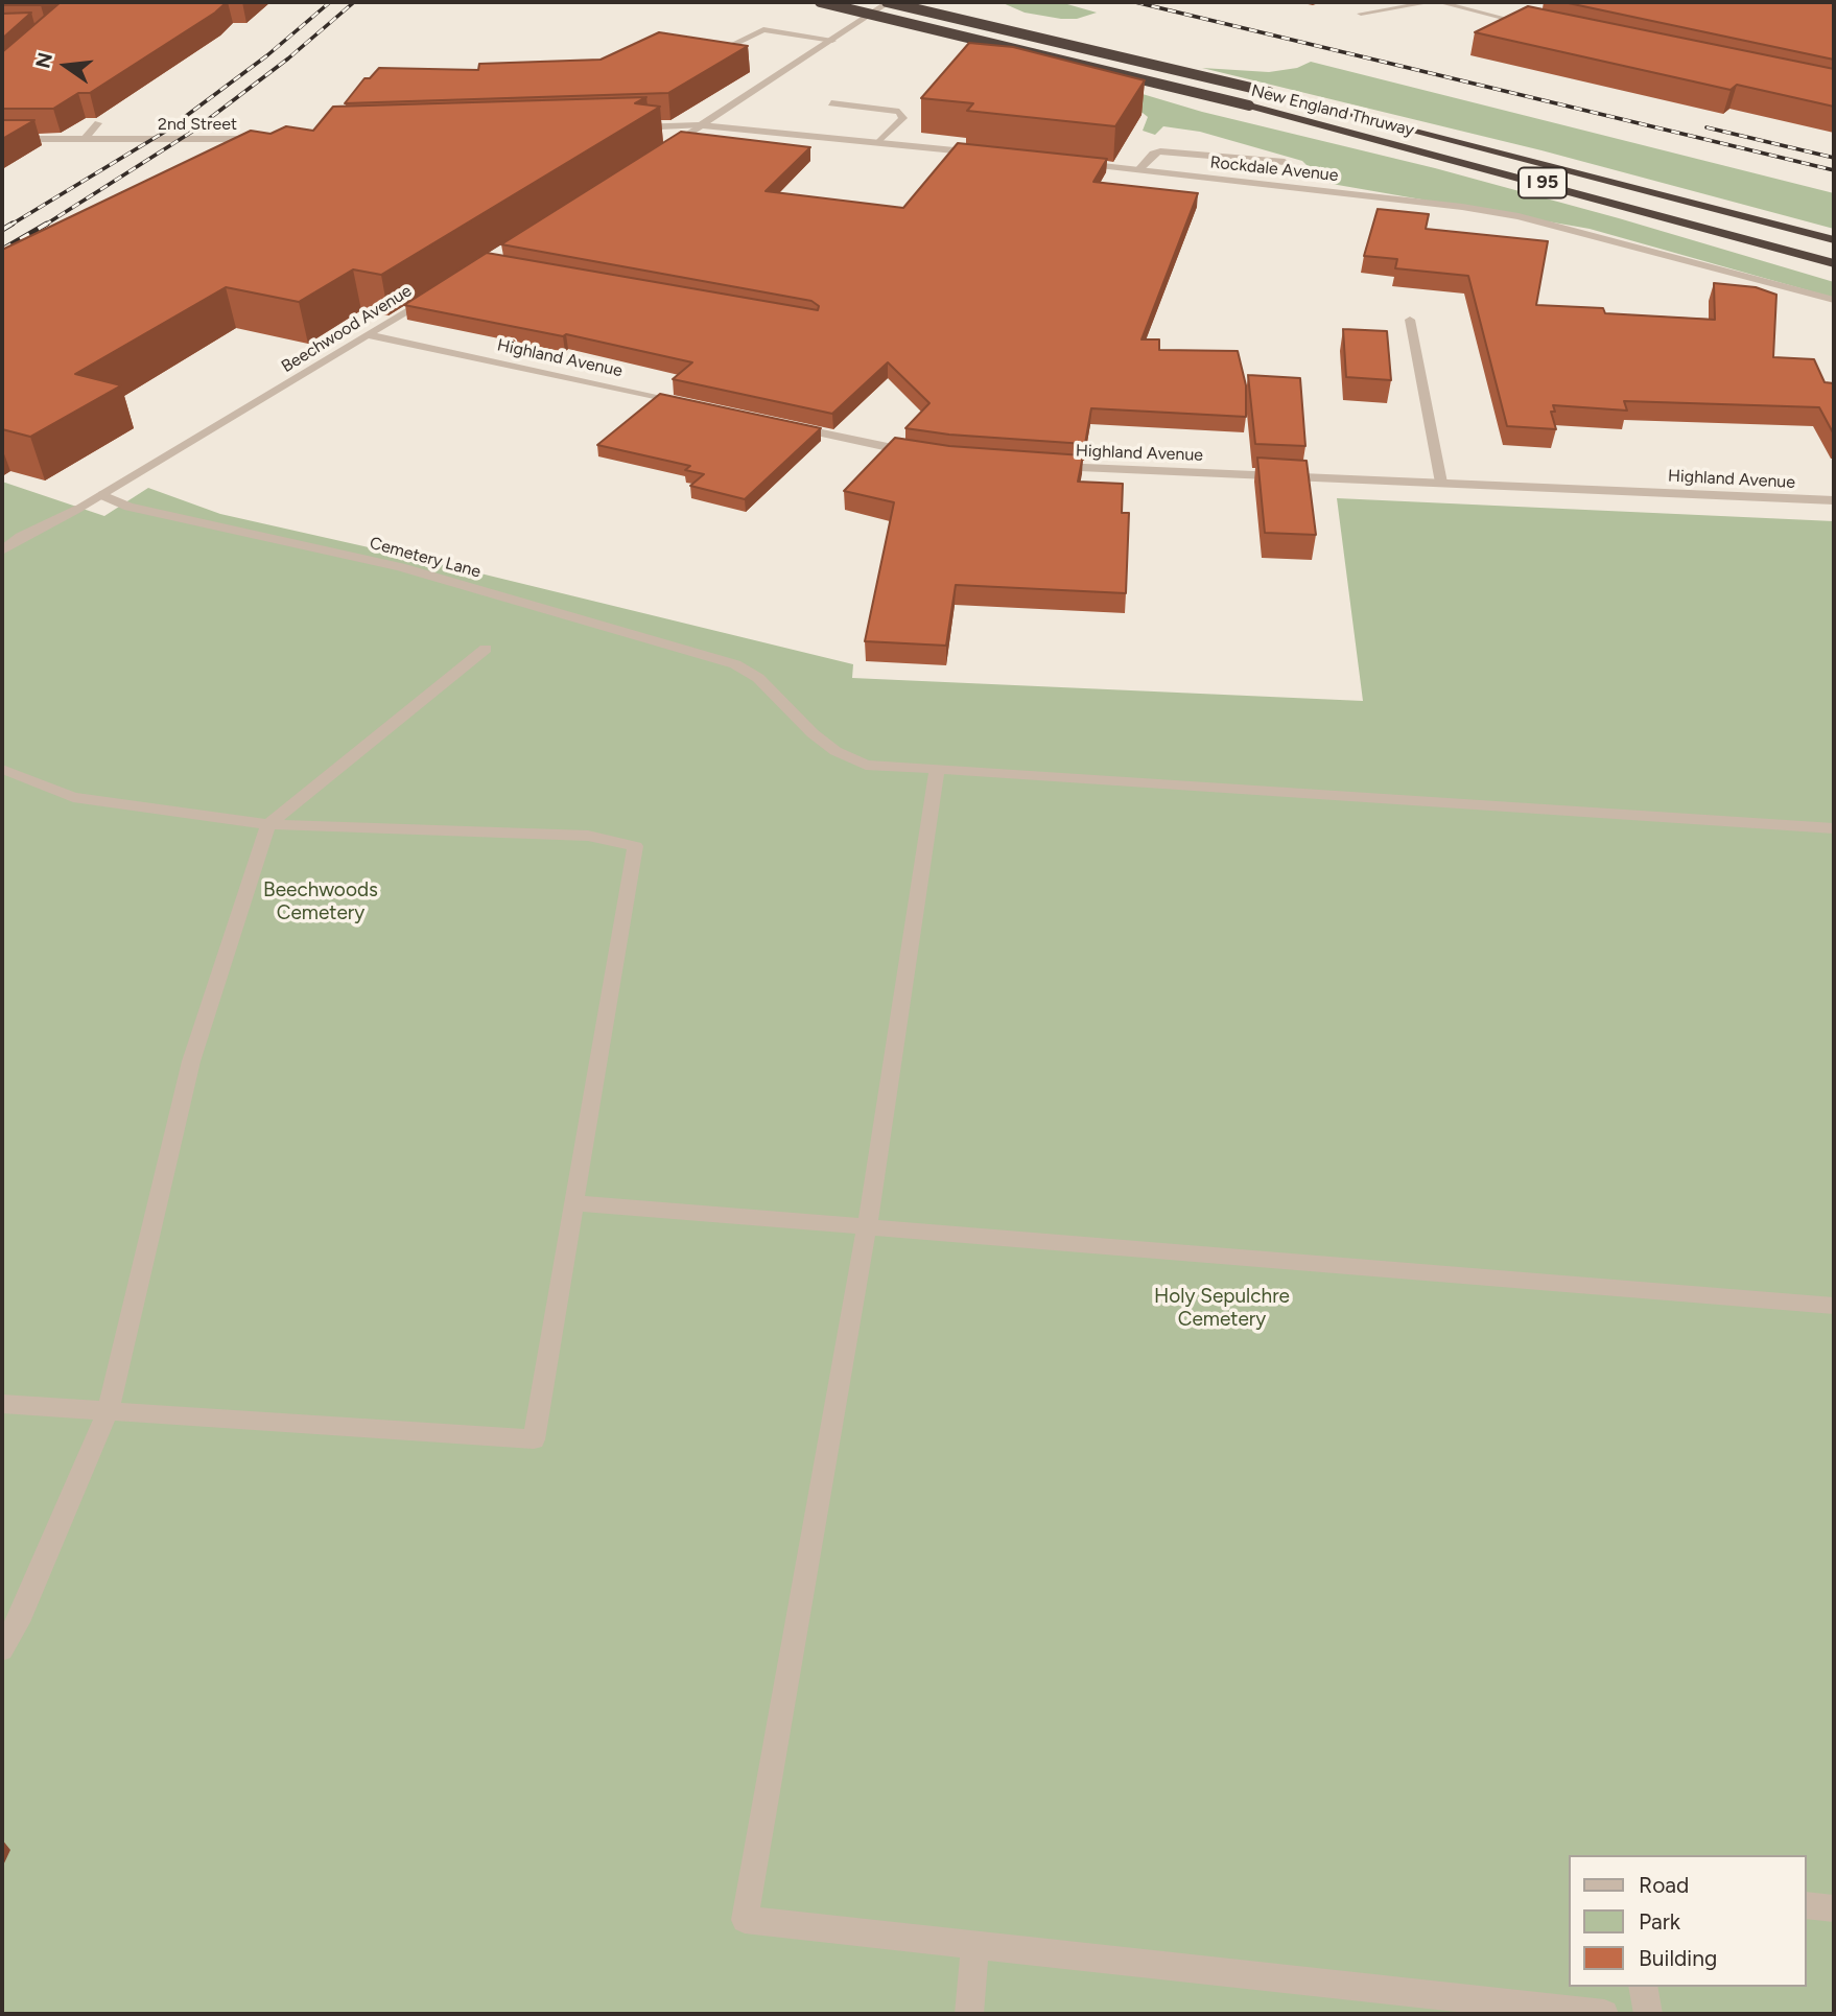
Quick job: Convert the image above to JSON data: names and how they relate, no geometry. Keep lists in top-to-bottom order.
{
  "streets": {
    "highway": ["New England Thruway", "I 95"],
    "street": [
      "2nd Street",
      "Rockdale Avenue",
      "Beechwood Avenue",
      "Highland Avenue",
      "Cemetery Lane"
    ]
  },
  "crossings": [
    ["Beechwood Avenue", "Highland Avenue"],
    ["Beechwood Avenue", "Cemetery Lane"]
  ],
  "parks": ["Beechwoods Cemetery", "Holy Sepulchre Cemetery"],
  "legend": ["Road", "Park", "Building"],
  "north": "left"
}
